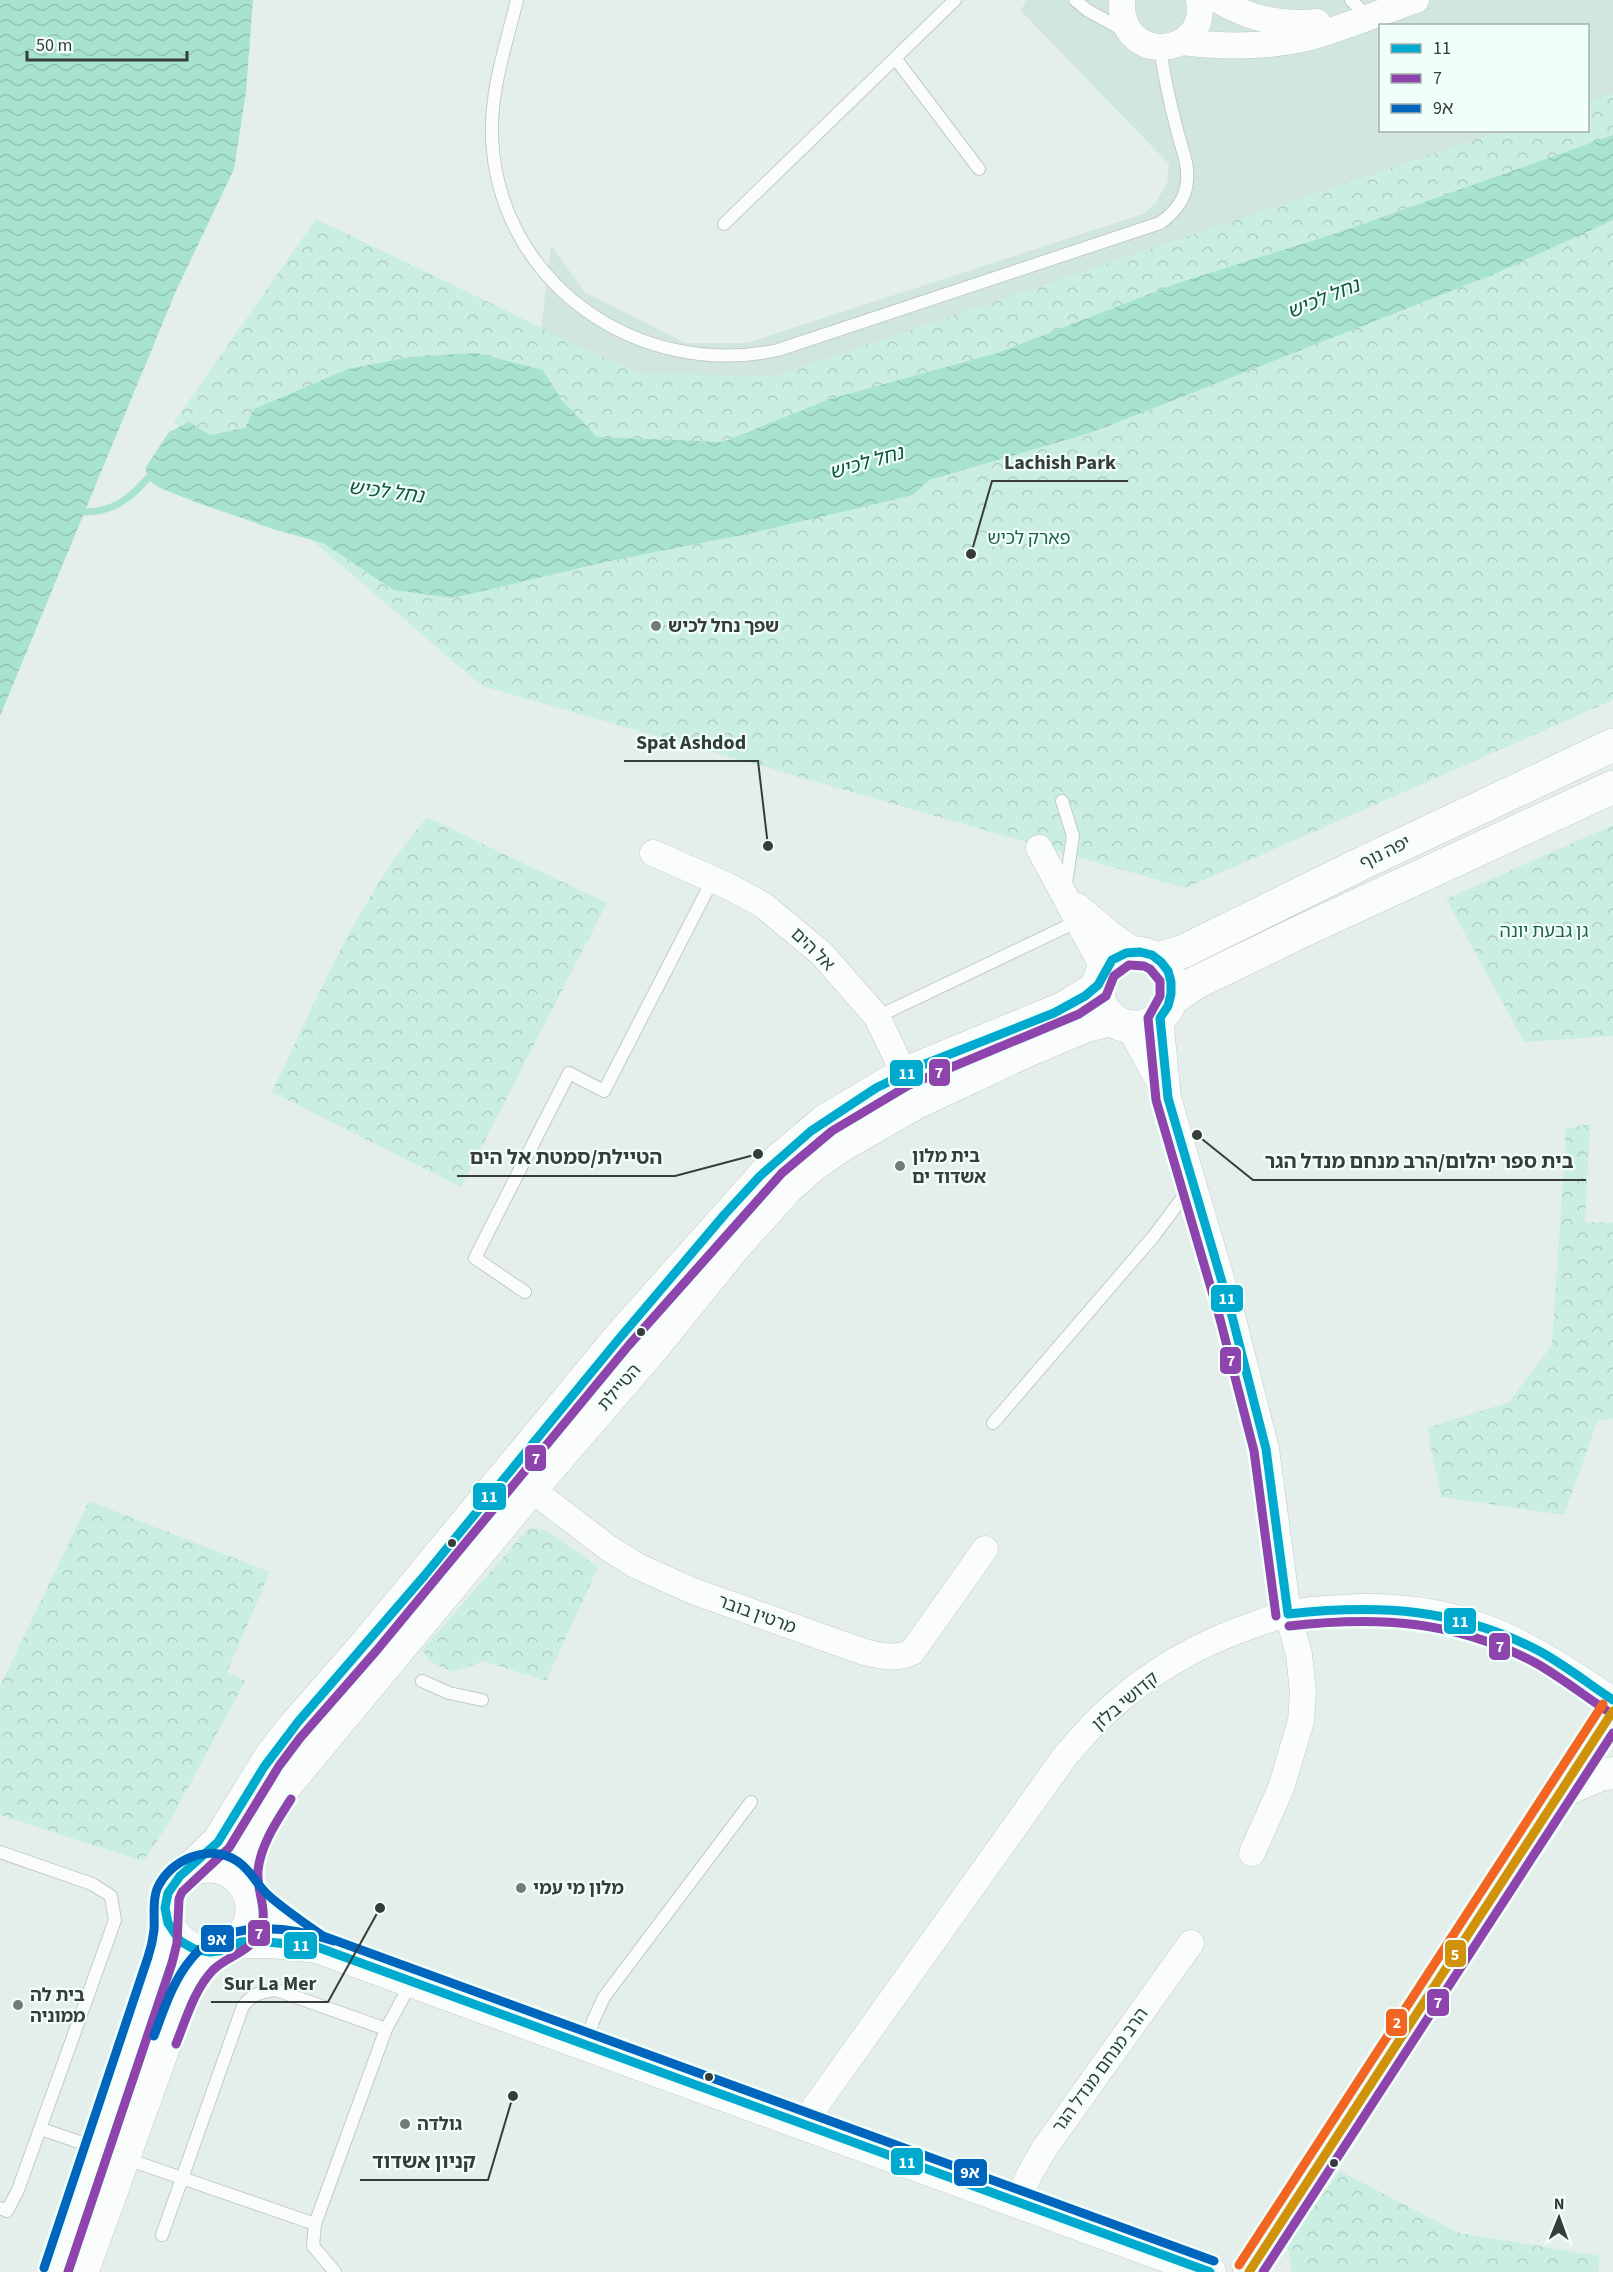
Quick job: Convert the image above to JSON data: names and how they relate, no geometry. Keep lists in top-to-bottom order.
{
  "streets": {
    "main road": ["יפה נוף", "הטיילת"],
    "street": [
      "אל הים",
      "מרטין בובר",
      "קדושי בלזן",
      "הרב מנחם מנדל הגר"
    ]
  },
  "crossings": [
    ["יפה נוף", "הטיילת"],
    ["אל הים", "הטיילת"],
    ["הטיילת", "מרטין בובר"]
  ],
  "water": ["נחל לכיש"],
  "parks": ["פארק לכיש", "גן גבעת יונה"],
  "places": [
    "Lachish Park",
    "שפך נחל לכיש",
    "Spat Ashdod",
    "בית ספר יהלום/הרב מנחם מנדל הגר",
    "הטיילת/סמטת אל הים",
    "בית מלון אשדוד ים",
    "מלון מי עמי",
    "Sur La Mer",
    "בית לה ממוניה",
    "קניון אשדוד",
    "גולדה"
  ],
  "lines": [
    "transit line 11",
    "transit line 7",
    "transit line 2",
    "transit line 5",
    "transit line 9א"
  ],
  "legend": ["11", "7", "9א"],
  "scale_bar": "50 m",
  "north": "top"
}
